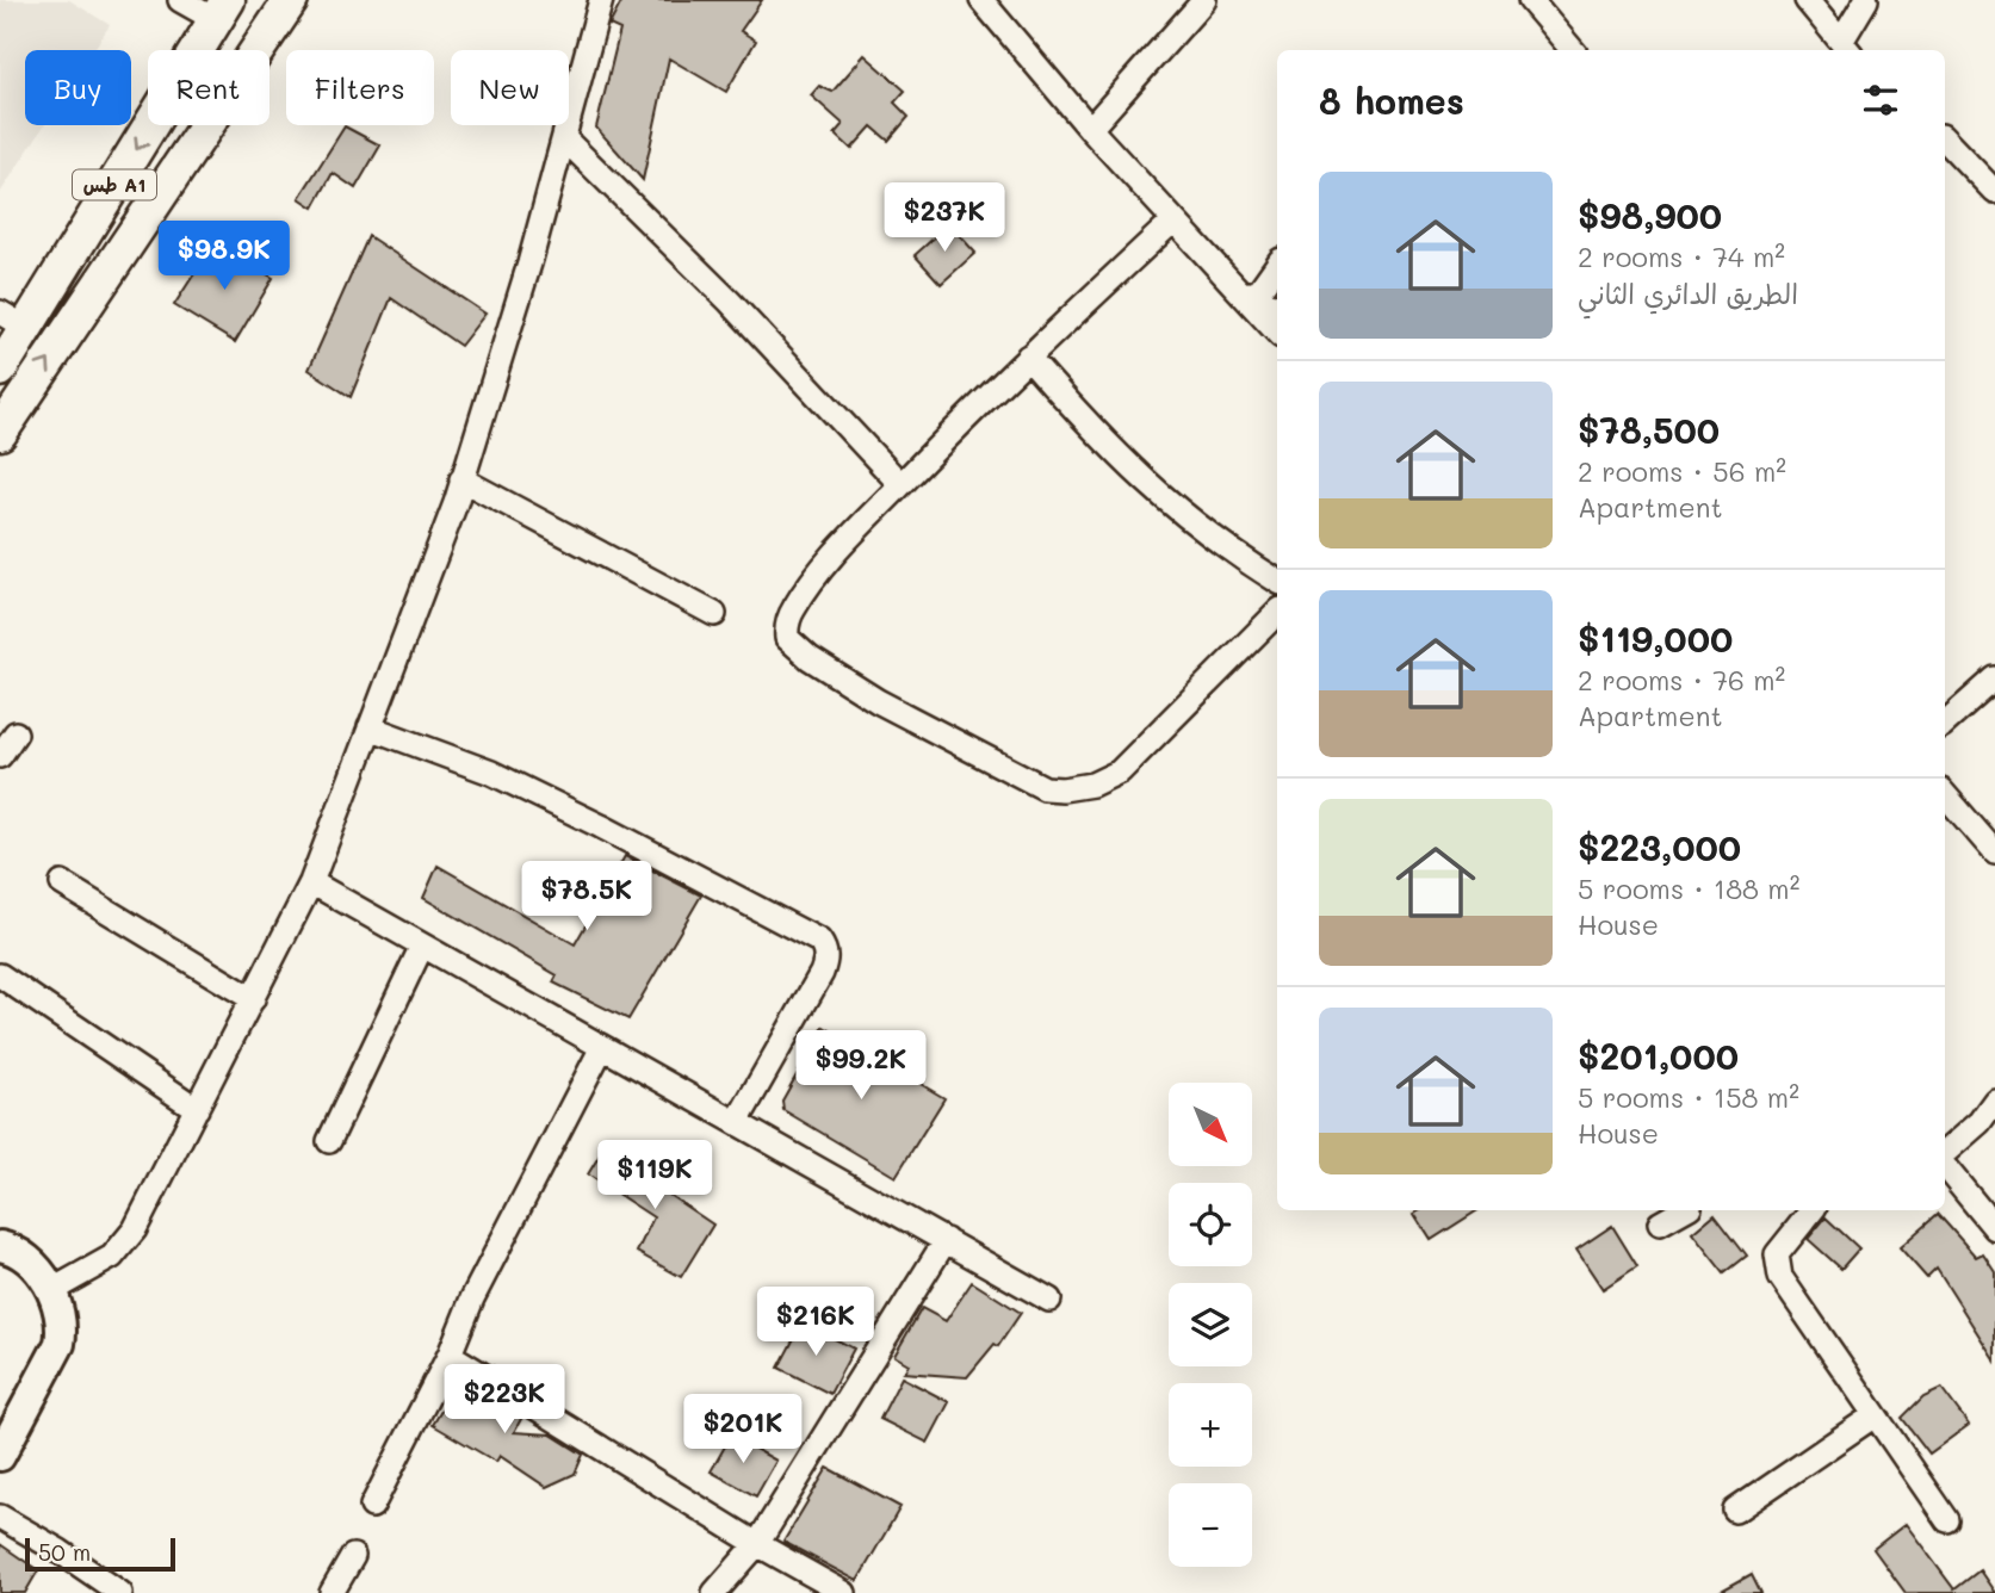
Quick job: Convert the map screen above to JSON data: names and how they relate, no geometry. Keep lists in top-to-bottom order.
{
  "streets": {
    "highway": ["طس A1"]
  },
  "scale_bar": "50 m",
  "north": "bottom right",
  "page": {
    "chip": [
      "Buy",
      "Rent",
      "Filters",
      "New"
    ],
    "heading": "8 homes",
    "list": [
      {
        "name": "$98,900",
        "note": "2 rooms · 74 m² · الطريق الدائري الثاني"
      },
      {
        "name": "$78,500",
        "note": "2 rooms · 56 m² · Apartment"
      },
      {
        "name": "$119,000",
        "note": "2 rooms · 76 m² · Apartment"
      },
      {
        "name": "$223,000",
        "note": "5 rooms · 188 m² · House"
      },
      {
        "name": "$201,000",
        "note": "5 rooms · 158 m² · House"
      }
    ],
    "price": [
      "$237K",
      "$98.9K",
      "$78.5K",
      "$99.2K",
      "$119K",
      "$216K",
      "$223K",
      "$201K"
    ],
    "map_buttons": ["+", "−"],
    "scale": "50 m"
  }
}
